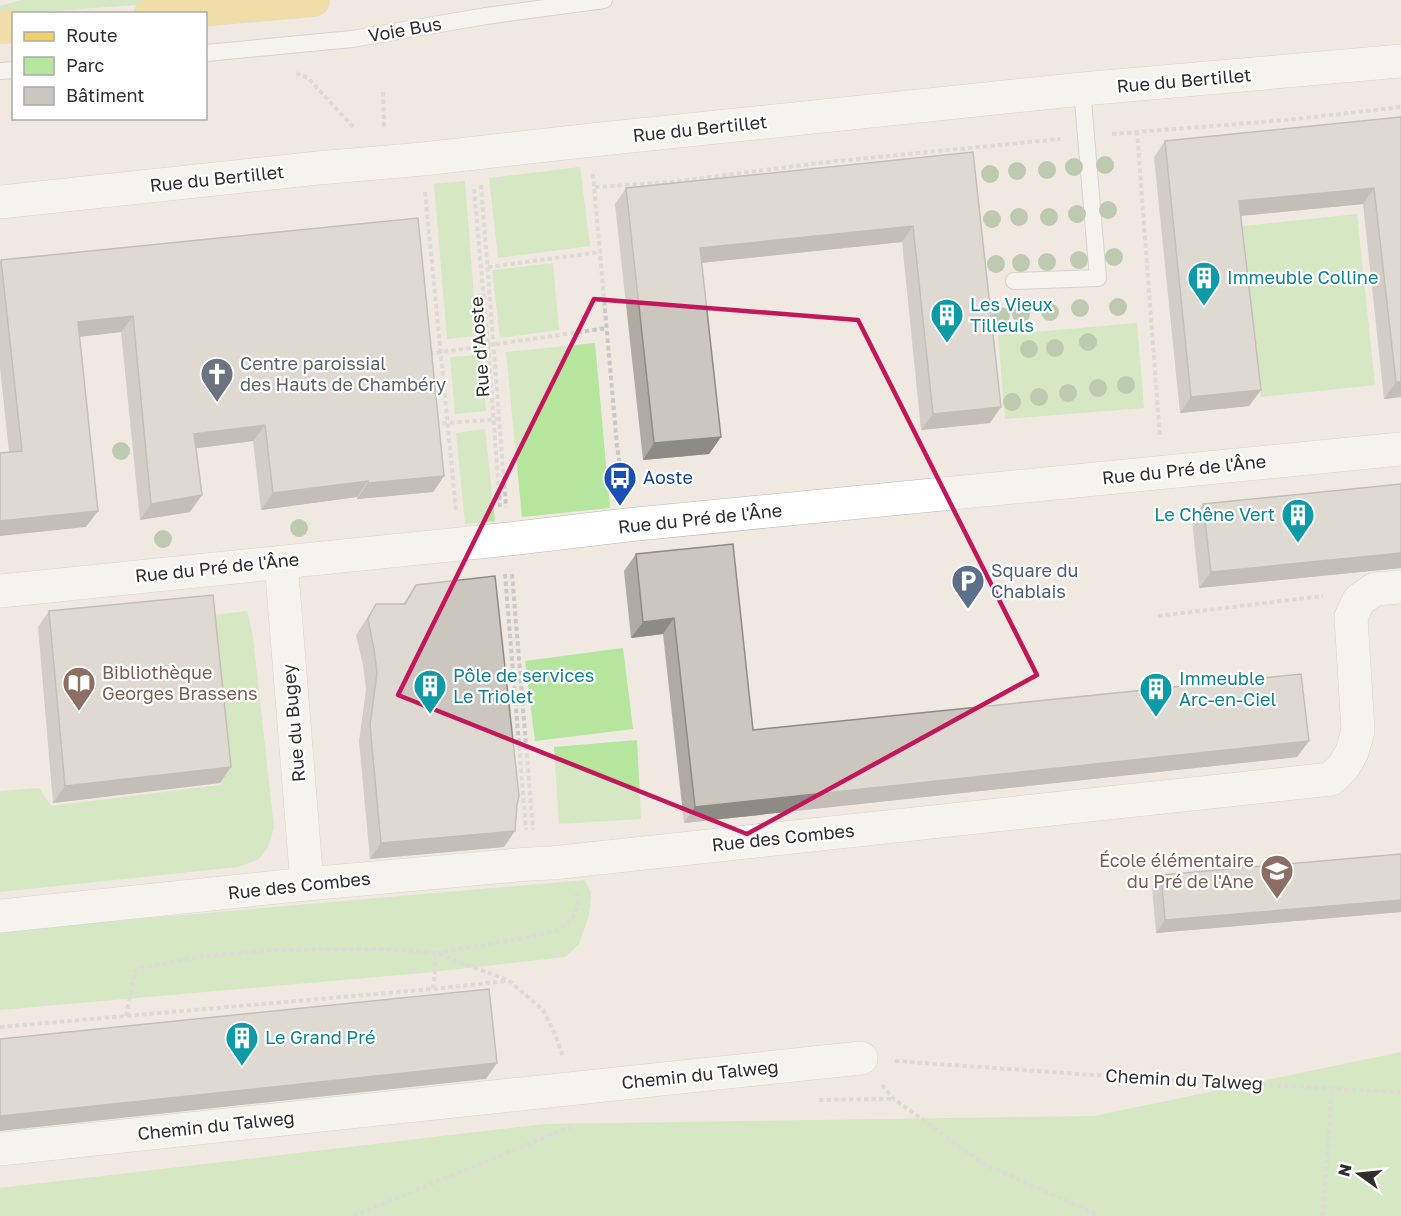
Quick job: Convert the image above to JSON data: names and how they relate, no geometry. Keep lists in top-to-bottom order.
{
  "streets": {
    "street": [
      "Rue du Bertillet",
      "Rue du Pré de l'Âne",
      "Rue du Bugey",
      "Rue des Combes",
      "Chemin du Talweg"
    ],
    "lane": ["Voie Bus"],
    "path": ["Rue d'Aoste"]
  },
  "crossings": [
    ["Rue du Bertillet", "Rue d'Aoste"],
    ["Rue d'Aoste", "Rue du Pré de l'Âne"],
    ["Rue d'Aoste", "Rue des Combes"],
    ["Rue du Pré de l'Âne", "Rue du Bugey"],
    ["Rue du Bugey", "Rue des Combes"]
  ],
  "places": {
    "building": [
      "Immeuble Colline",
      "Les Vieux Tilleuls",
      "Le Chêne Vert",
      "Pôle de services Le Triolet",
      "Immeuble Arc-en-Ciel",
      "Le Grand Pré"
    ],
    "church": ["Centre paroissial des Hauts de Chambéry"],
    "bus stop": ["Aoste"],
    "parking": ["Square du Chablais"],
    "library": ["Bibliothèque Georges Brassens"],
    "school or university": ["École élémentaire du Pré de l'Ane"]
  },
  "legend": ["Route", "Parc", "Bâtiment"],
  "north": "left"
}
